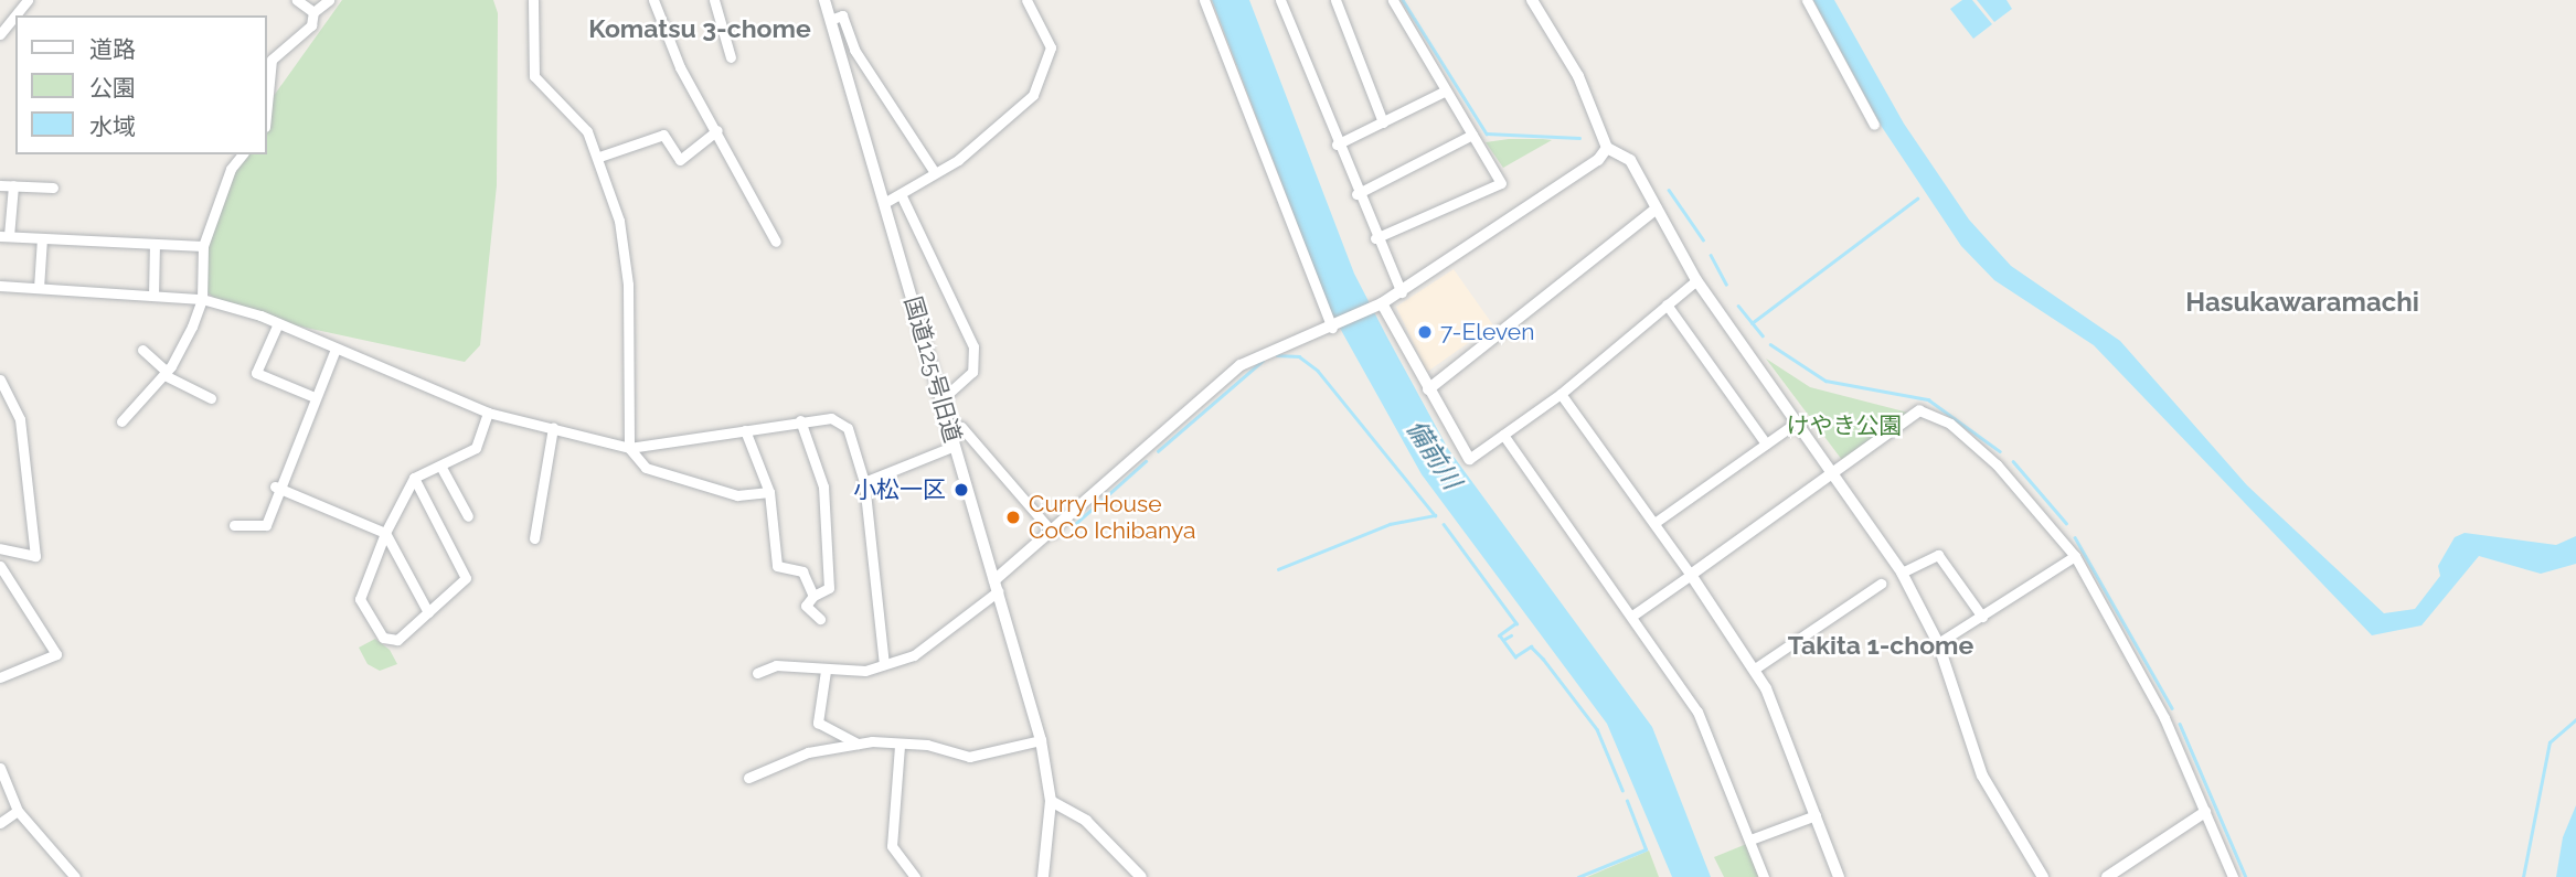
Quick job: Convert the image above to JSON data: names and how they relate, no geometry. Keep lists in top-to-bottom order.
{
  "streets": {
    "street": ["国道125号旧道"]
  },
  "districts": ["Komatsu 3-chome", "Hasukawaramachi", "Takita 1-chome"],
  "water": ["備前川"],
  "parks": ["けやき公園"],
  "places": ["7-Eleven", "小松一区", "Curry House CoCo Ichibanya"],
  "legend": ["道路", "公園", "水域"]
}
